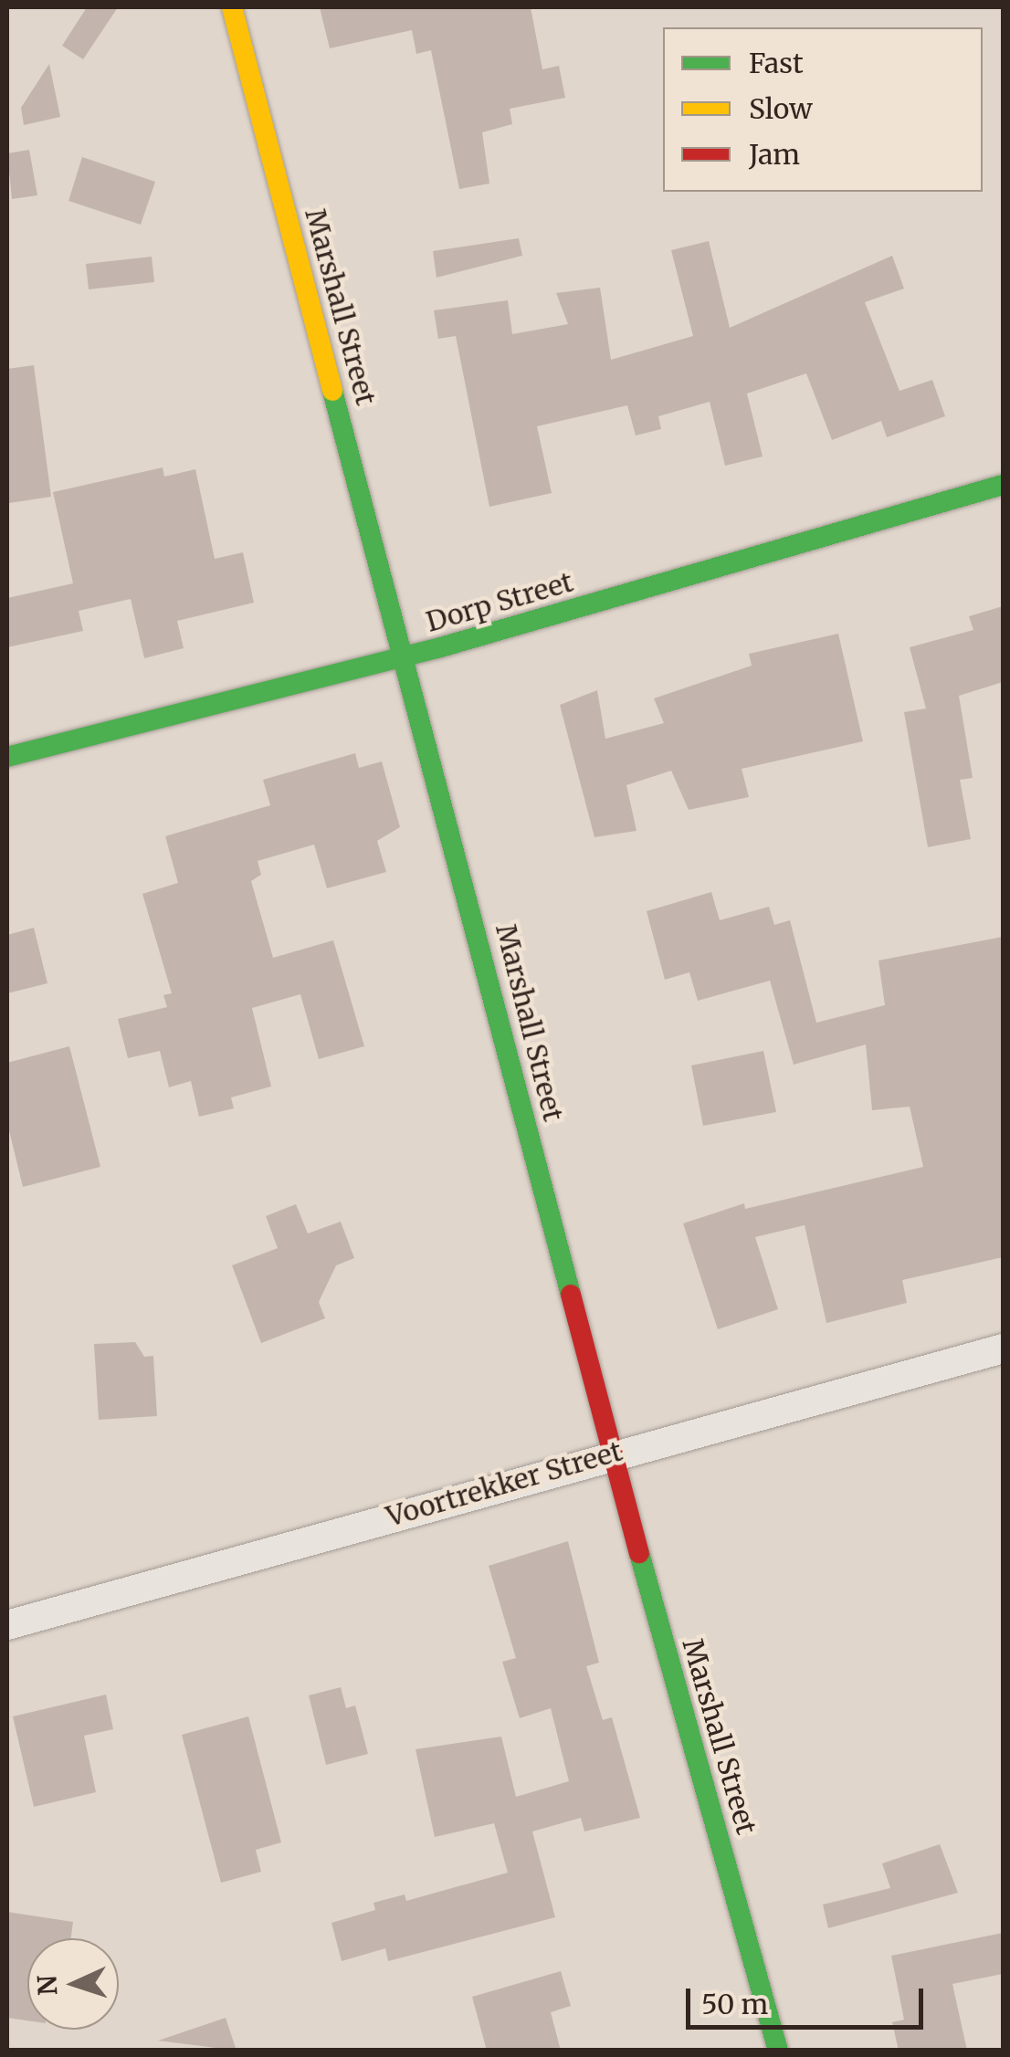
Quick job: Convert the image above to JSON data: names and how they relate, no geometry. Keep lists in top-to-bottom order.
{
  "streets": {
    "street": ["Marshall Street", "Dorp Street", "Voortrekker Street"]
  },
  "crossings": [
    ["Marshall Street", "Dorp Street"],
    ["Marshall Street", "Voortrekker Street"]
  ],
  "legend": ["Fast", "Slow", "Jam"],
  "scale_bar": "50 m",
  "north": "left"
}
